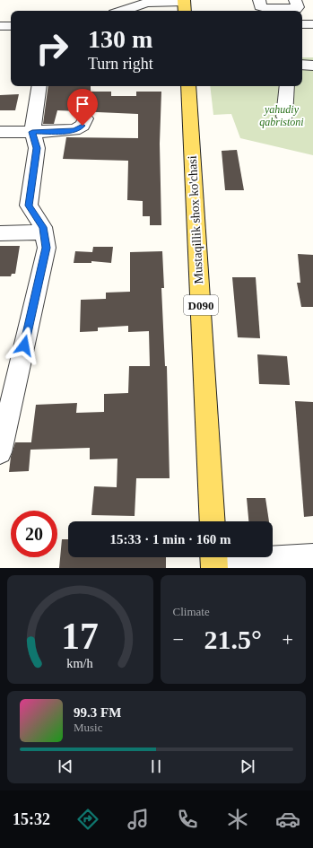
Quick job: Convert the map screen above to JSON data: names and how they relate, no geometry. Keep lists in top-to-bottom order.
{
  "streets": {
    "main road": ["Mustaqillik shox ko'chasi", "D090"]
  },
  "parks": ["yahudiy qabristoni"],
  "page": {
    "turn": ["130 m", "Turn right"],
    "limit": "20",
    "trip": "15:33 · 1 min · 160 m",
    "tile": "Climate",
    "heat": ["−", "21.5°", "+"],
    "song": ["99.3 FM", "Music"],
    "tabs": "15:32",
    "gauge": ["17", "km/h"]
  }
}
